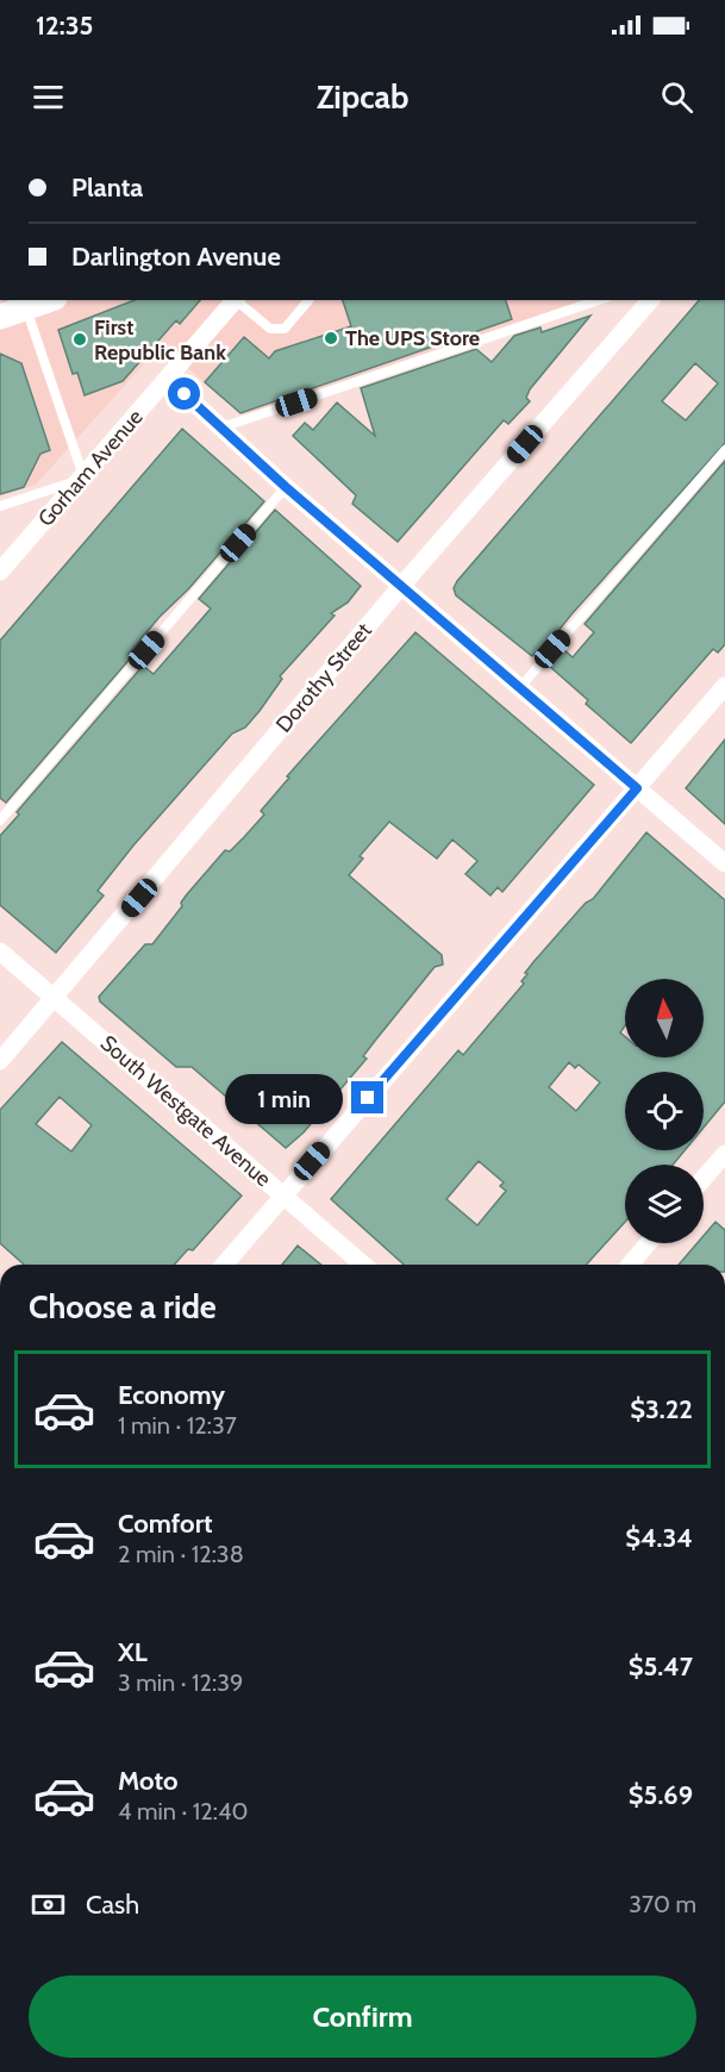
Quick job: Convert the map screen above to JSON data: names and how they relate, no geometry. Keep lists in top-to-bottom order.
{
  "streets": {
    "street": ["Gorham Avenue", "Dorothy Street", "South Westgate Avenue"]
  },
  "crossings": [
    ["Dorothy Street", "South Westgate Avenue"]
  ],
  "places": ["The UPS Store", "First Republic Bank"],
  "north": "top",
  "page": {
    "status": "12:35",
    "header": "Zipcab",
    "banner": ["Planta", "Darlington Avenue"],
    "bubble": "1 min",
    "heading": "Choose a ride",
    "list": [
      {
        "name": "Economy",
        "note": "1 min · 12:37",
        "value": "$3.22"
      },
      {
        "name": "Comfort",
        "note": "2 min · 12:38",
        "value": "$4.34"
      },
      {
        "name": "XL",
        "note": "3 min · 12:39",
        "value": "$5.47"
      },
      {
        "name": "Moto",
        "note": "4 min · 12:40",
        "value": "$5.69"
      }
    ],
    "pay": ["Cash", "370 m"],
    "buttons": "Confirm"
  }
}
